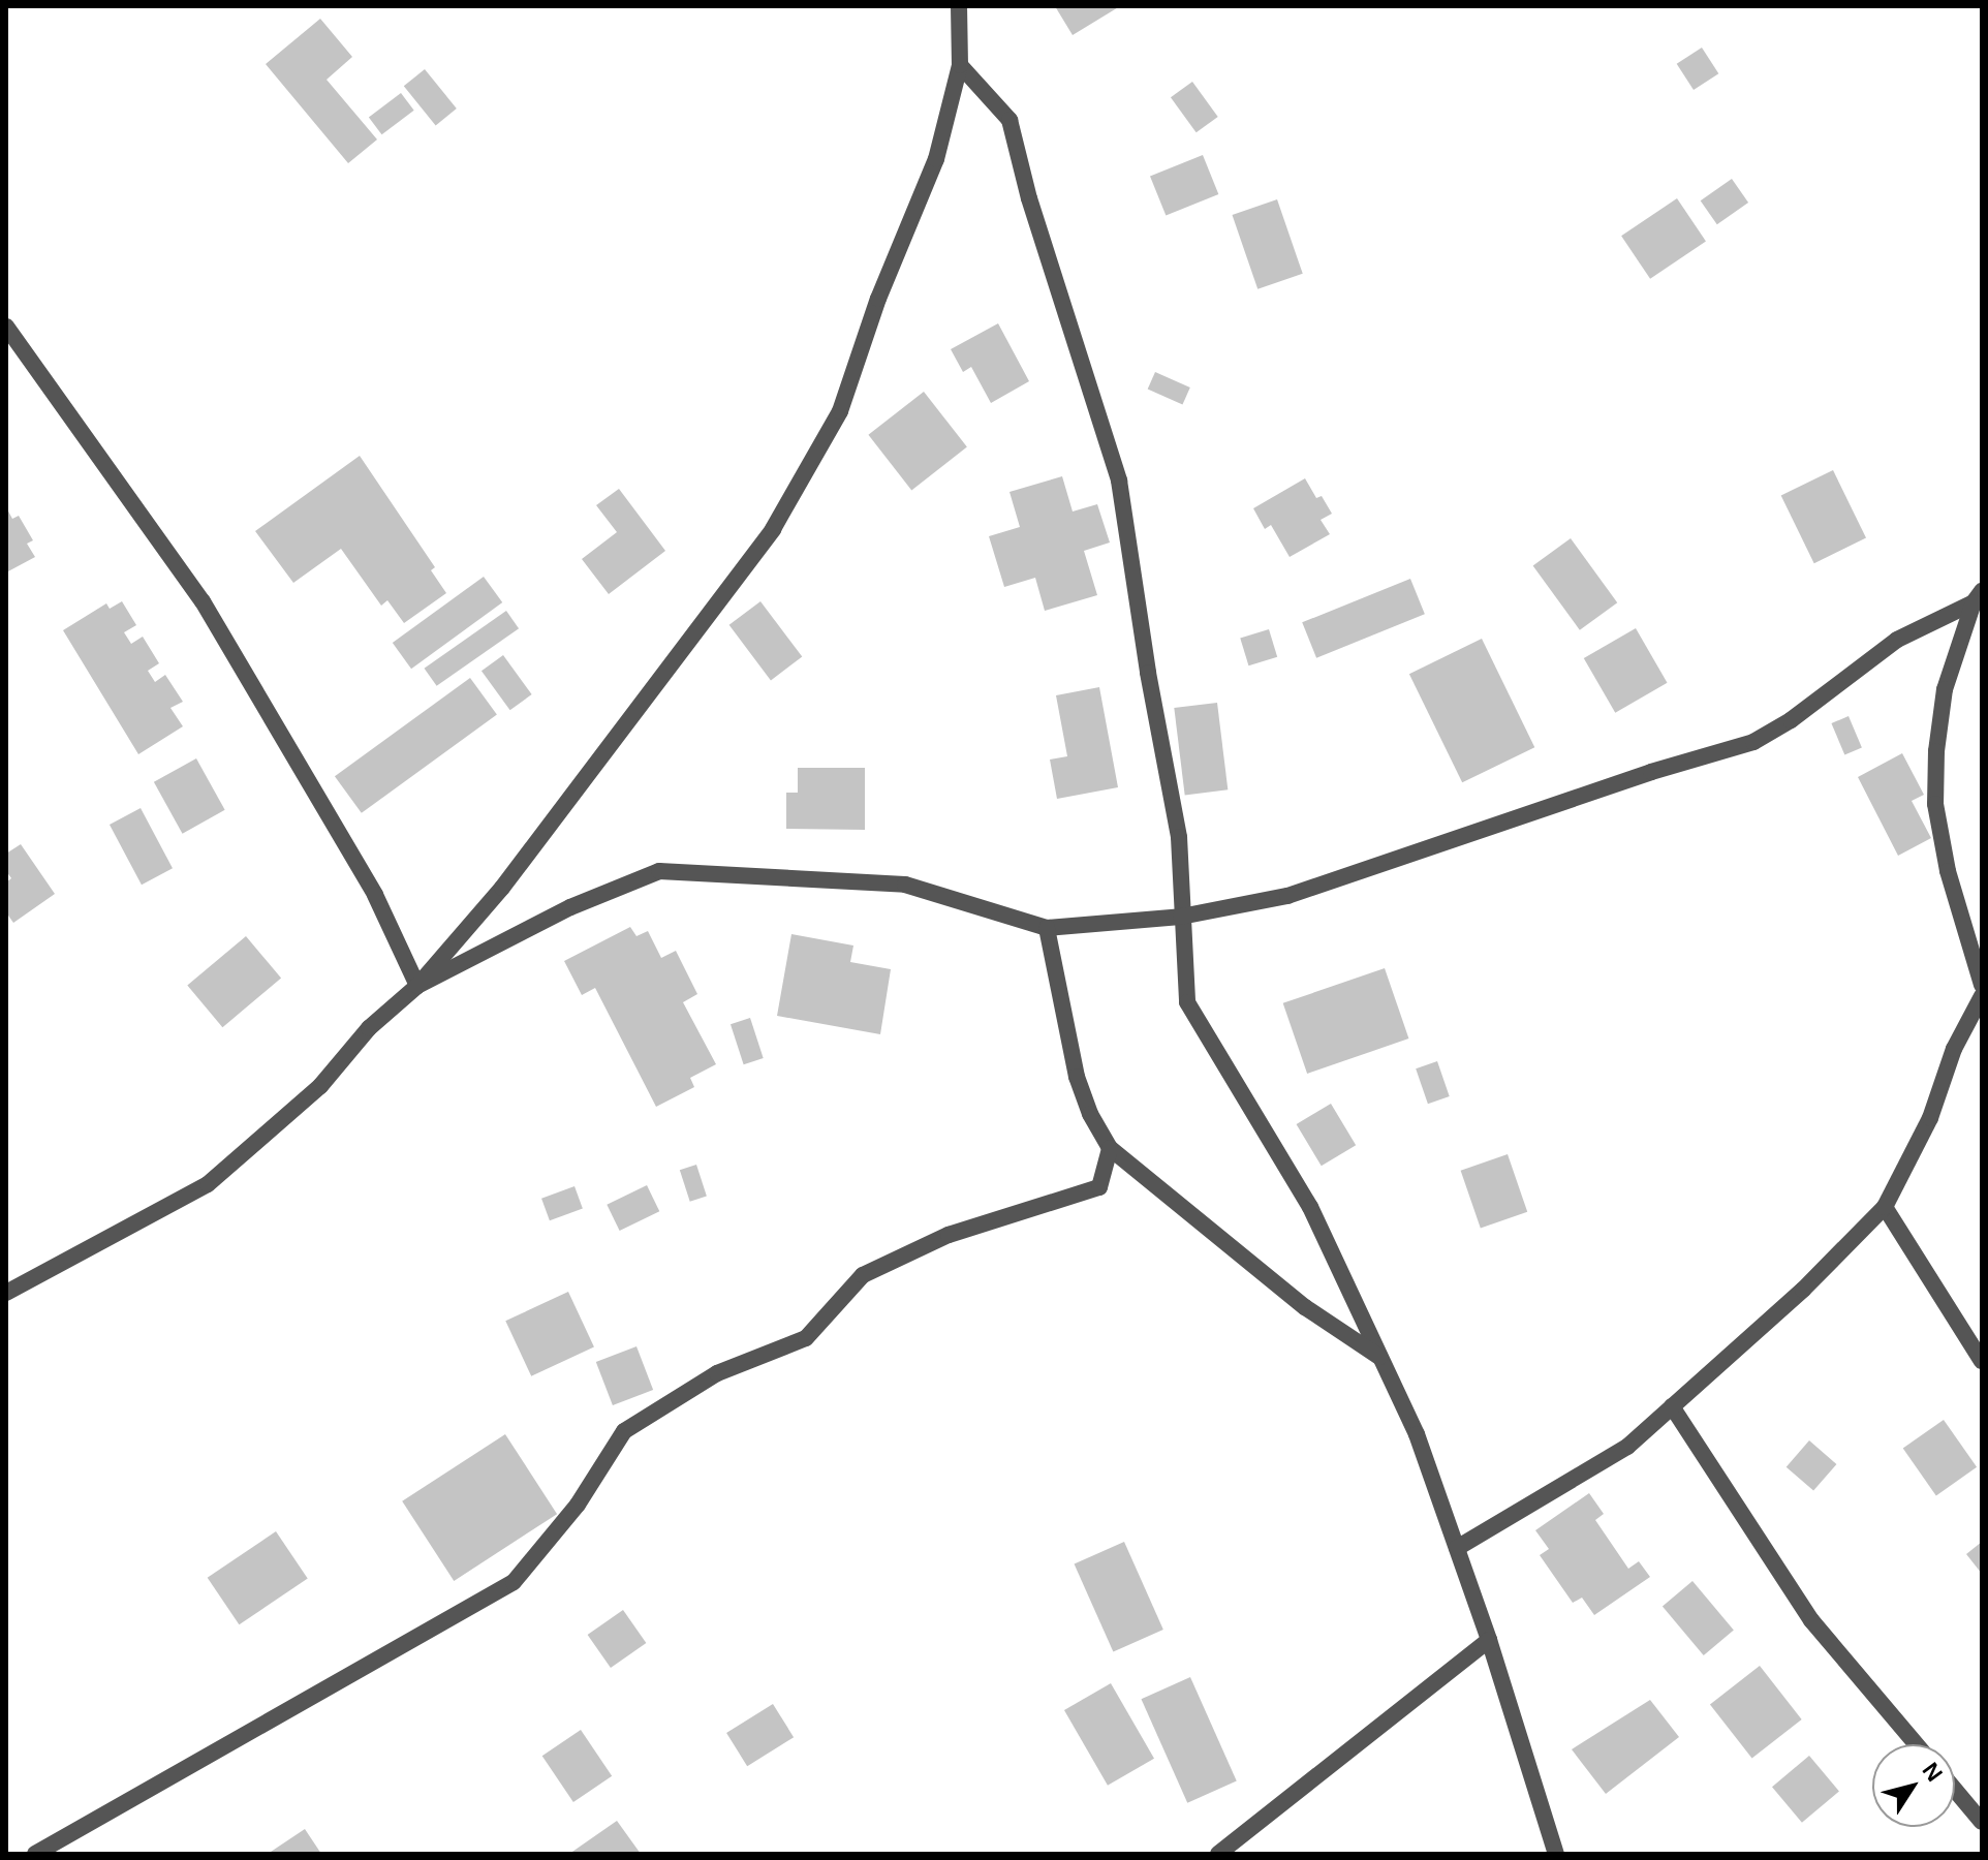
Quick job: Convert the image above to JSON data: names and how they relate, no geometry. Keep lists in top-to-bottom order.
{
  "north": "top right"
}
